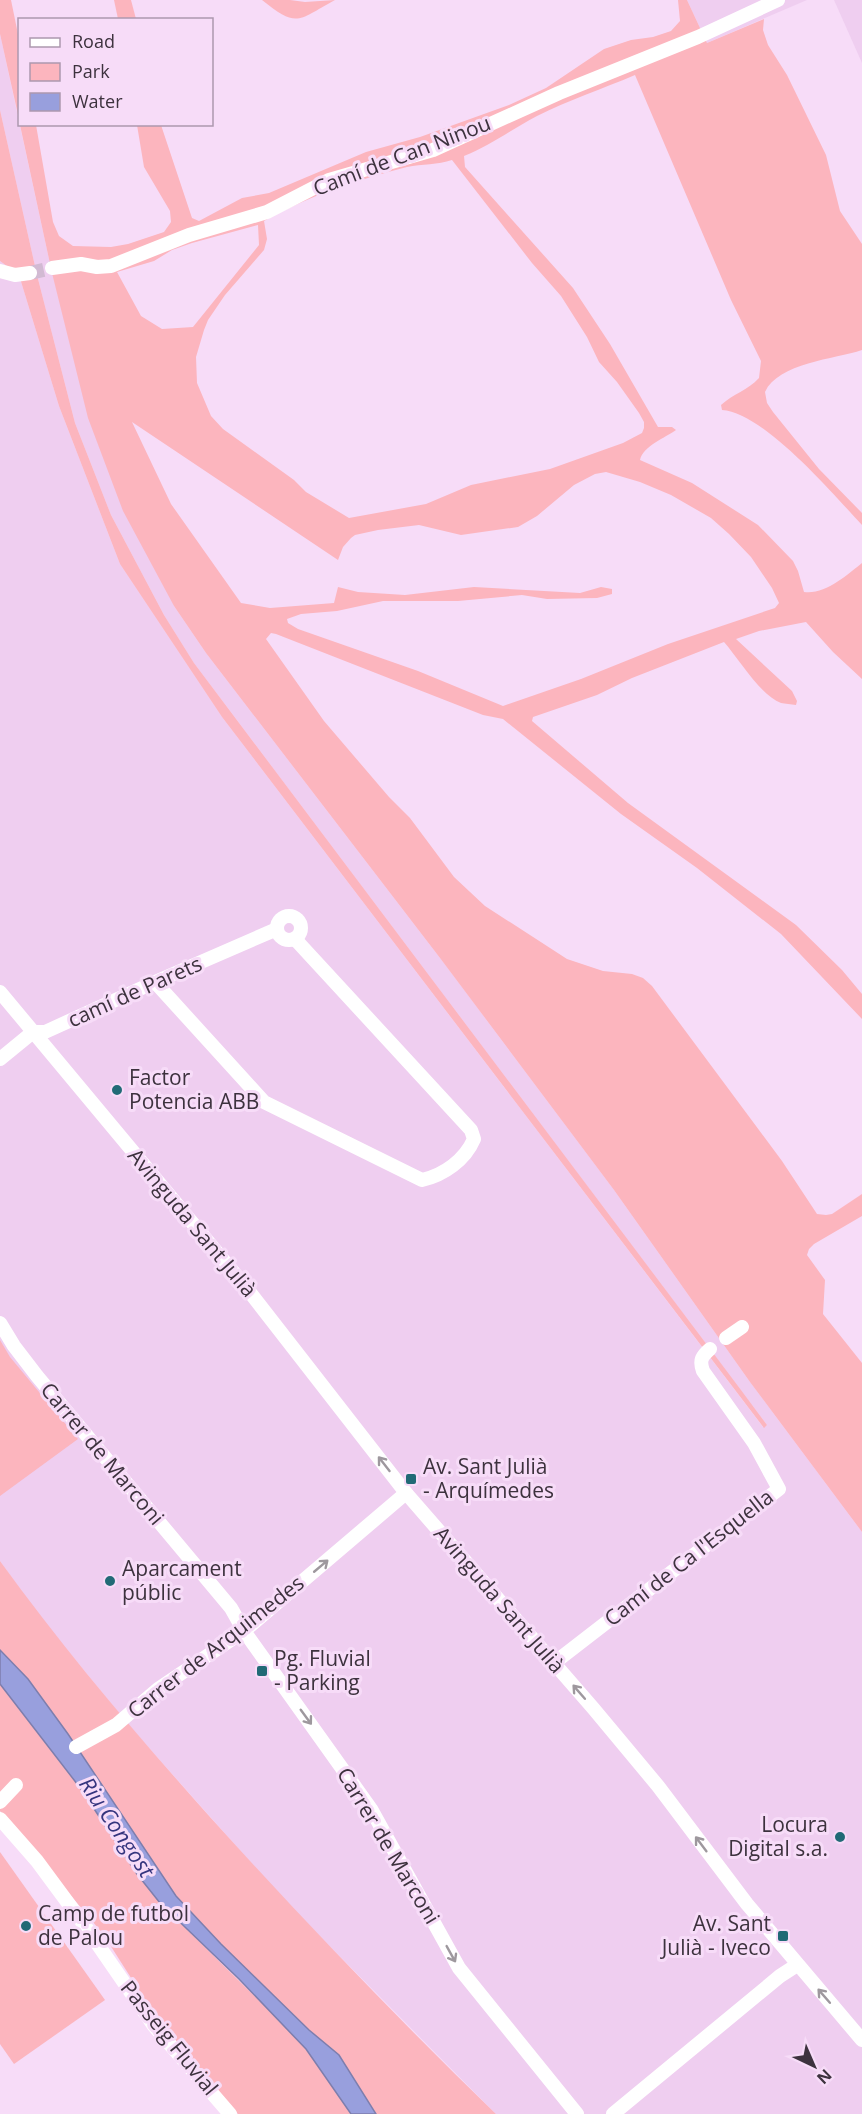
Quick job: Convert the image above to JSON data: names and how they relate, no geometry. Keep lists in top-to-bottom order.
{
  "streets": {
    "street": [
      "Camí de Can Ninou",
      "camí de Parets",
      "Avinguda Sant Julià",
      "Carrer de Marconi",
      "Camí de Ca l'Esquella",
      "Carrer de Arquimedes",
      "Passeig Fluvial"
    ]
  },
  "crossings": [
    ["camí de Parets", "Avinguda Sant Julià"],
    ["Avinguda Sant Julià", "Camí de Ca l'Esquella"],
    ["Avinguda Sant Julià", "Carrer de Arquimedes"],
    ["Carrer de Marconi", "Carrer de Arquimedes"]
  ],
  "one_way": ["Avinguda Sant Julià", "Carrer de Marconi", "Carrer de Arquimedes"],
  "water": ["Riu Congost"],
  "places": {
    "other": [
      "Factor Potencia ABB",
      "Aparcament públic",
      "Locura Digital s.a.",
      "Camp de futbol de Palou"
    ],
    "transit": ["Av. Sant Julià - Arquímedes", "Pg. Fluvial - Parking", "Av. Sant Julià - Iveco"]
  },
  "legend": ["Road", "Park", "Water"],
  "north": "bottom right"
}
